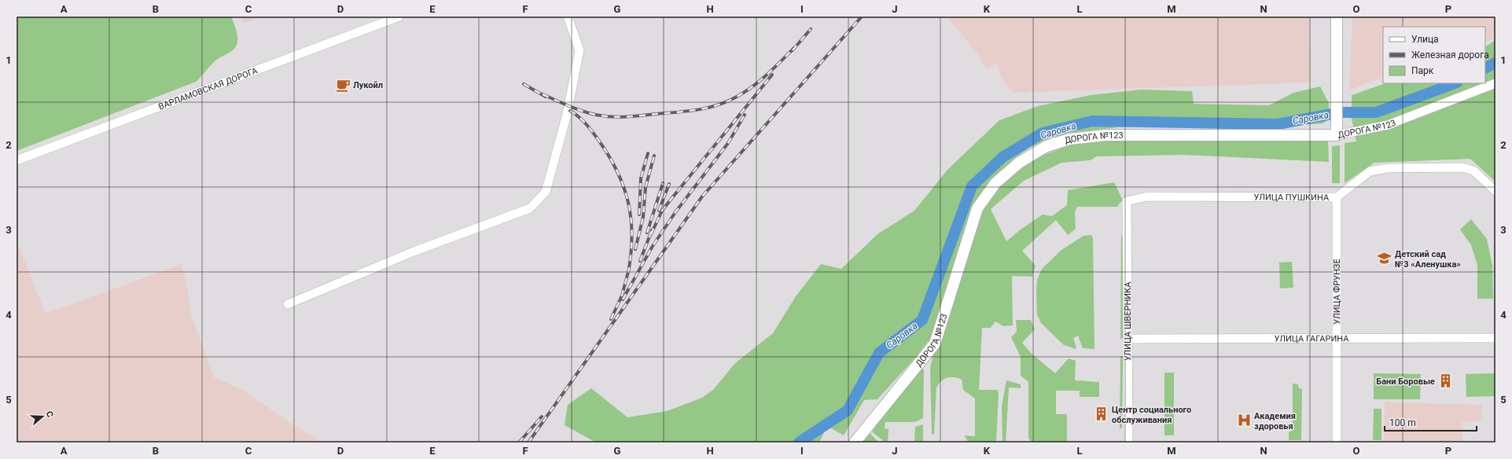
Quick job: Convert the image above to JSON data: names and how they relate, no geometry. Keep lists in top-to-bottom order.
{
  "streets": {
    "main road": ["ДОРОГА №123"],
    "street": [
      "ВАРЛАМОВСКАЯ ДОРОГА",
      "УЛИЦА ПУШКИНА",
      "УЛИЦА ФРУНЗЕ",
      "УЛИЦА ШВЕРНИКА",
      "УЛИЦА ГАГАРИНА"
    ]
  },
  "crossings": [
    ["УЛИЦА ПУШКИНА", "УЛИЦА ФРУНЗЕ"],
    ["УЛИЦА ПУШКИНА", "УЛИЦА ШВЕРНИКА"],
    ["УЛИЦА ФРУНЗЕ", "УЛИЦА ГАГАРИНА"],
    ["УЛИЦА ШВЕРНИКА", "УЛИЦА ГАГАРИНА"]
  ],
  "water": ["Саровка"],
  "places": {
    "cafe": ["Лукойл"],
    "school or university": ["Детский сад №3 «Аленушка»"],
    "building": ["Бани Боровые", "Центр социального обслуживания"],
    "hospital": ["Академия здоровья"]
  },
  "legend": ["Улица", "Железная дорога", "Парк"],
  "scale_bar": "100 m",
  "north": "right",
  "grid": {
    "columns": [
      "A",
      "B",
      "C",
      "D",
      "E",
      "F",
      "G",
      "H",
      "I",
      "J",
      "K",
      "L",
      "M",
      "N",
      "O",
      "P"
    ],
    "rows": [
      "1",
      "2",
      "3",
      "4",
      "5"
    ]
  }
}
